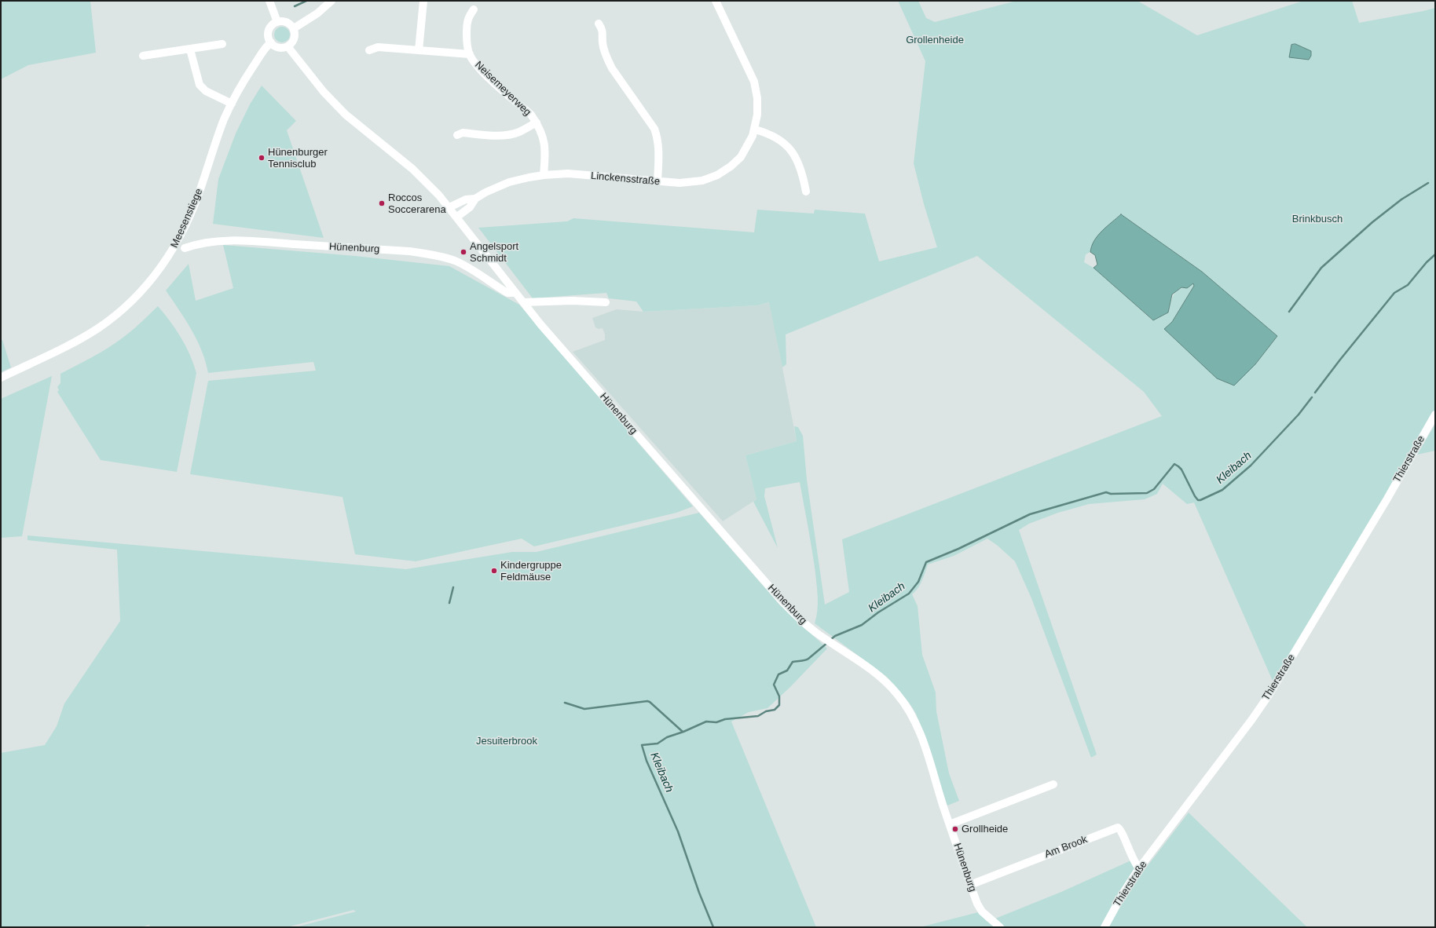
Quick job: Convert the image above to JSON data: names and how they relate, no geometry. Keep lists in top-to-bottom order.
{
  "streets": {
    "street": [
      "Neisemeyerweg",
      "Linckensstraße",
      "Meesenstiege",
      "Hünenburg",
      "Thierstraße",
      "Am Brook"
    ]
  },
  "crossings": [
    ["Neisemeyerweg", "Linckensstraße"],
    ["Linckensstraße", "Hünenburg"],
    ["Meesenstiege", "Hünenburg"],
    ["Hünenburg", "Am Brook"],
    ["Thierstraße", "Am Brook"]
  ],
  "water": ["Kleibach"],
  "parks": ["Grollenheide", "Brinkbusch", "Jesuiterbrook"],
  "places": [
    "Hünenburger Tennisclub",
    "Roccos Soccerarena",
    "Angelsport Schmidt",
    "Kindergruppe Feldmäuse",
    "Grollheide"
  ]
}
